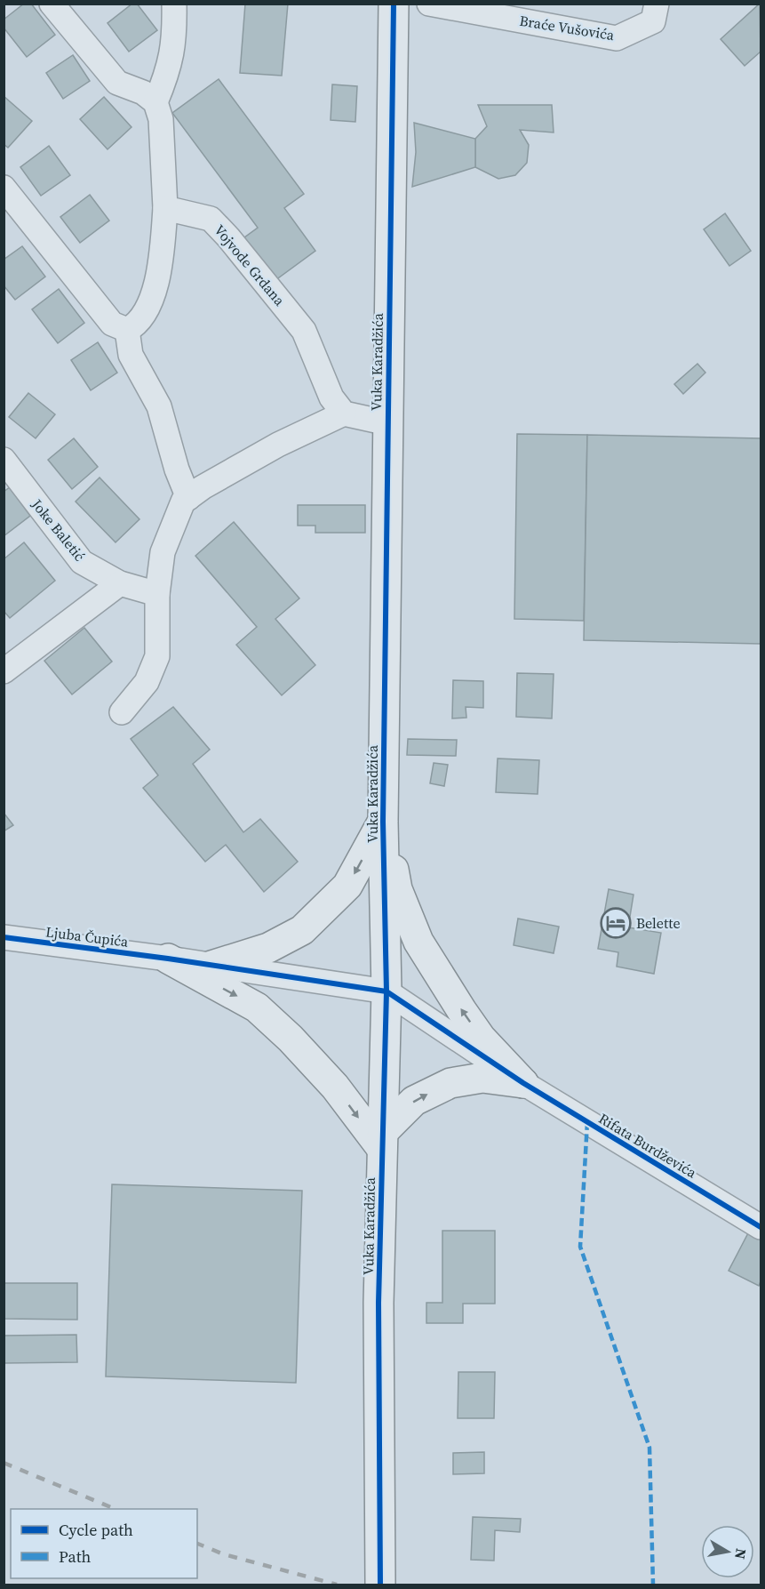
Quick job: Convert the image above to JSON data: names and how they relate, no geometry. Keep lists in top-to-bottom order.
{
  "streets": {
    "street": [
      "Braće Vušovića",
      "Vojvode Grdana",
      "Vuka Karadžića",
      "Joke Baletić",
      "Ljuba Čupića",
      "Rifata Burdževića"
    ]
  },
  "crossings": [
    ["Vuka Karadžića", "Ljuba Čupića"],
    ["Vuka Karadžića", "Rifata Burdževića"],
    ["Ljuba Čupića", "Rifata Burdževića"]
  ],
  "places": {
    "hotel": ["Belette"]
  },
  "legend": ["Cycle path", "Path"],
  "north": "right"
}
